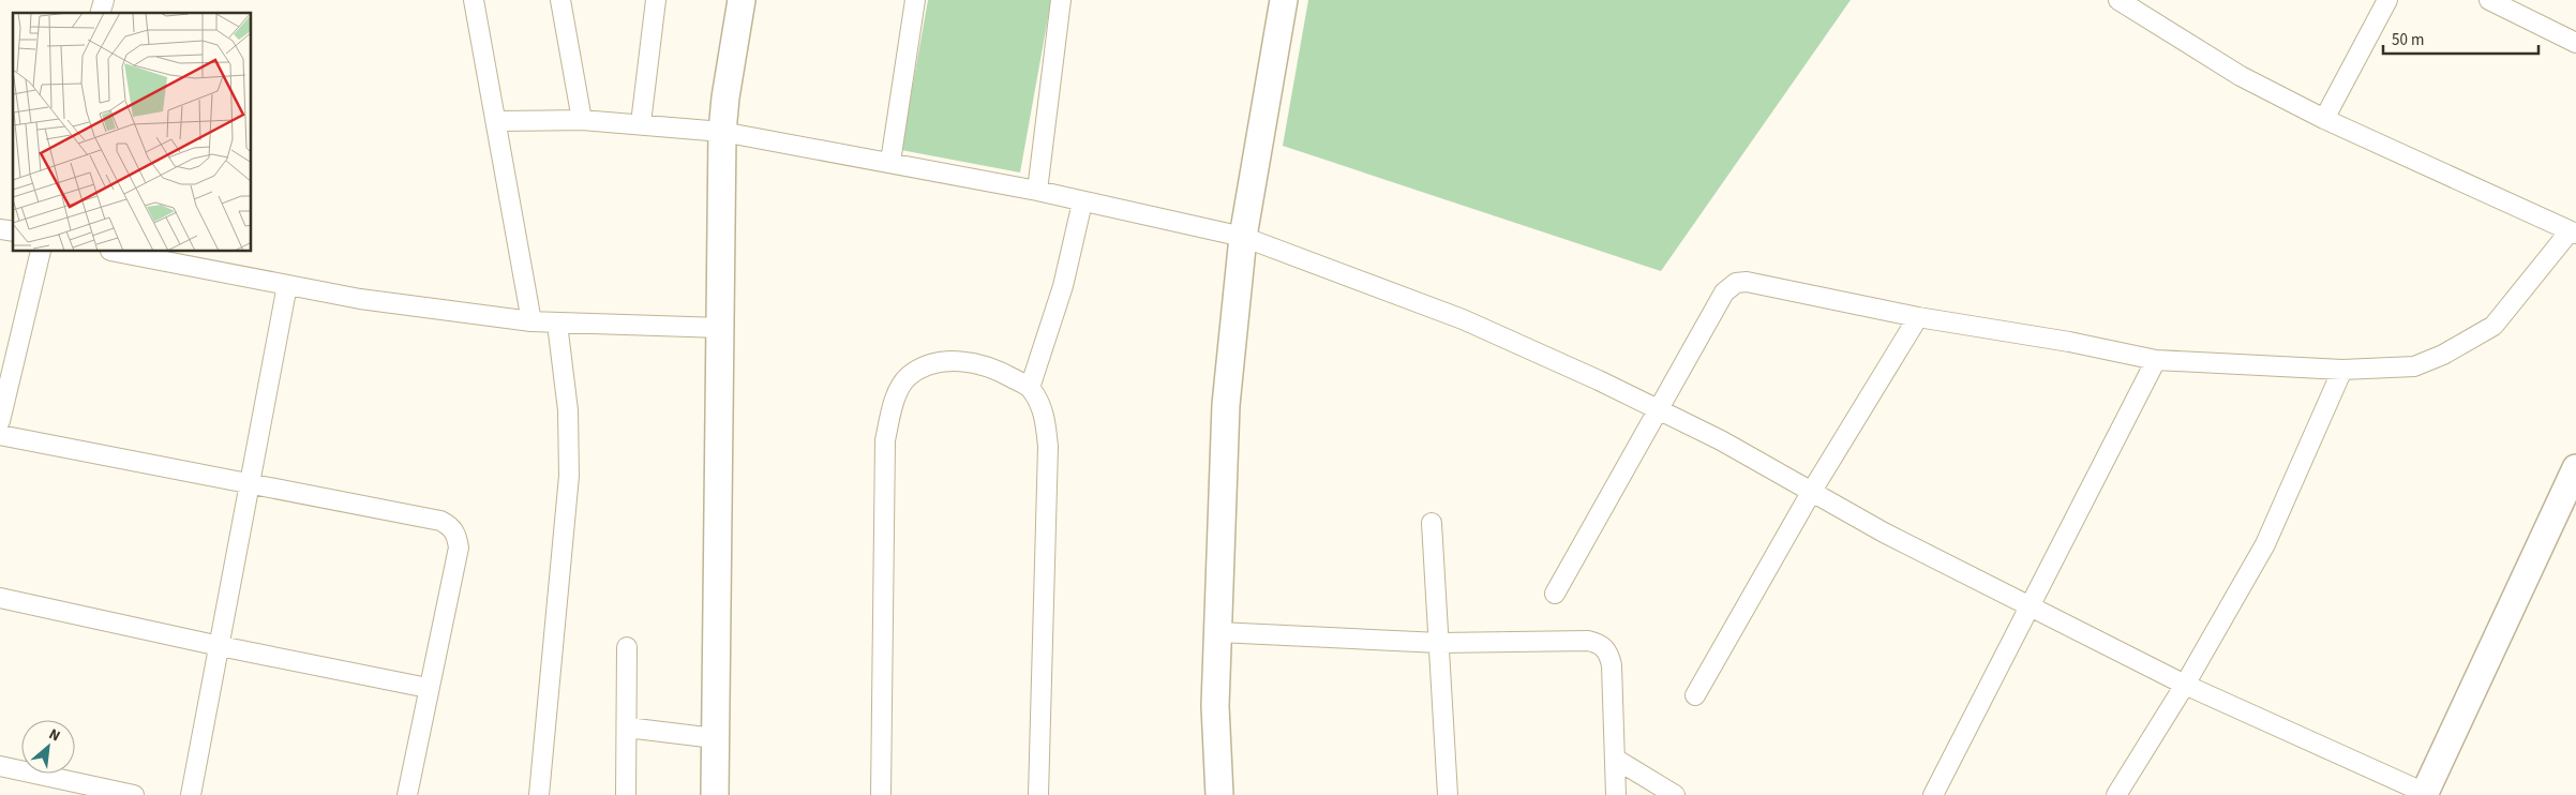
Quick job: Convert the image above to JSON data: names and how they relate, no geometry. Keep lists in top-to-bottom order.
{
  "scale_bar": "50 m",
  "north": "top right"
}
